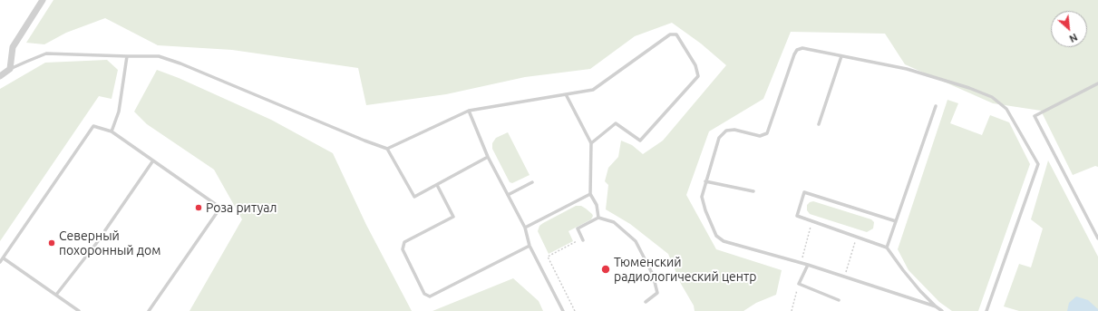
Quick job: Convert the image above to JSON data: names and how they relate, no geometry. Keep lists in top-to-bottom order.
{
  "places": ["Роза ритуал", "Северный похоронный дом", "Тюменский радиологический центр"],
  "north": "bottom right"
}
